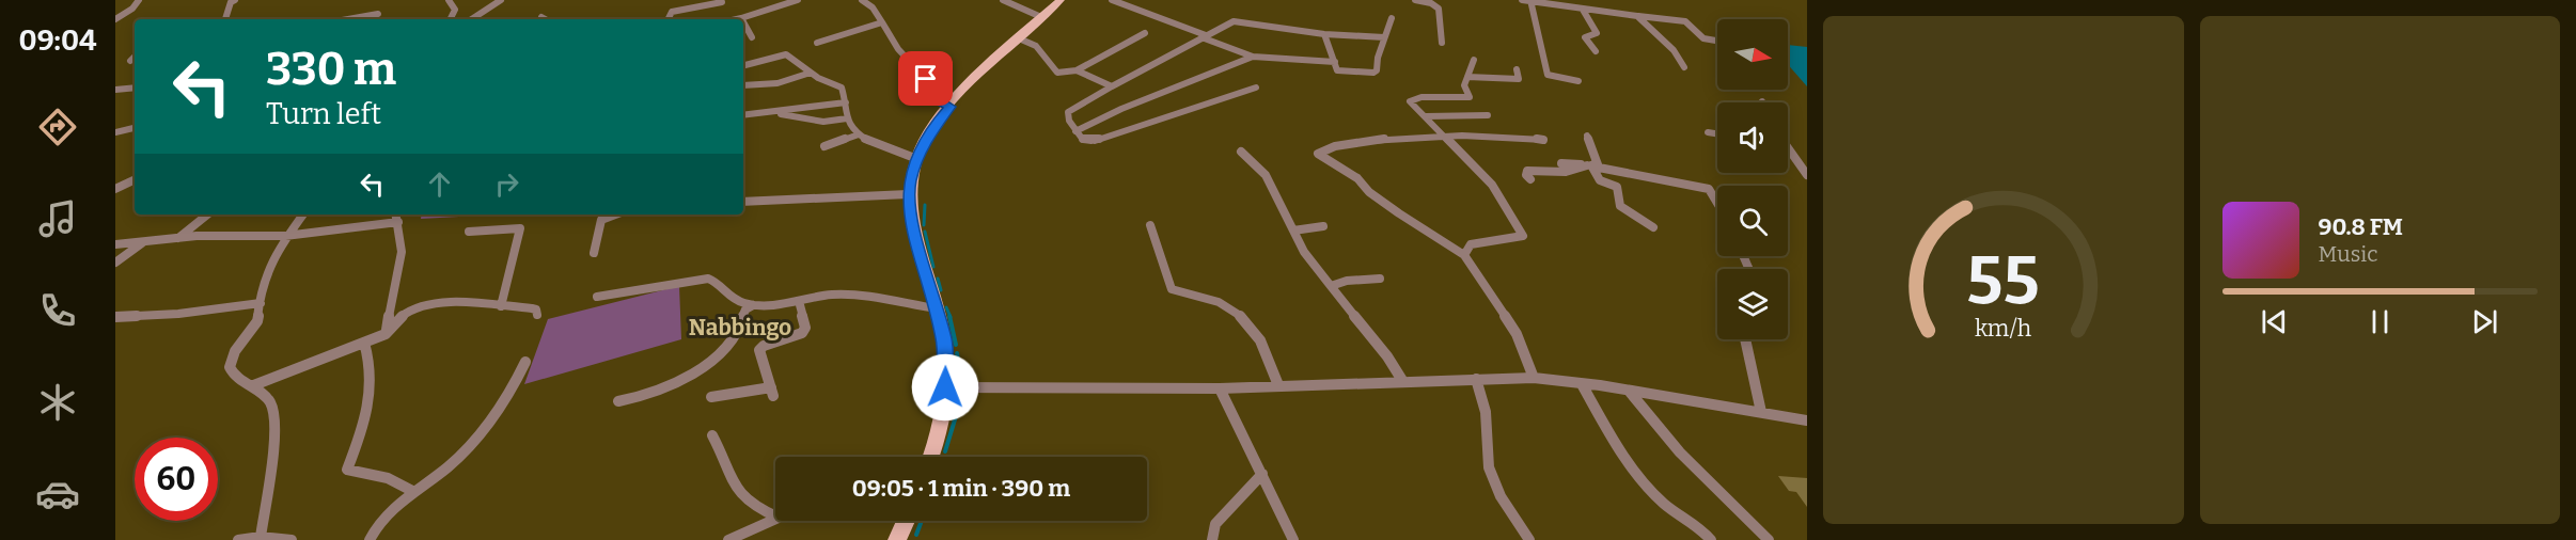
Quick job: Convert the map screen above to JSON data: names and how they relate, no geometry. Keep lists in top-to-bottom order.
{
  "districts": ["Nabbingo"],
  "north": "right",
  "page": {
    "tabs": "09:04",
    "turn": ["330 m", "Turn left"],
    "song": ["90.8 FM", "Music"],
    "limit": "60",
    "trip": "09:05 · 1 min · 390 m",
    "gauge": ["55", "km/h"]
  }
}
